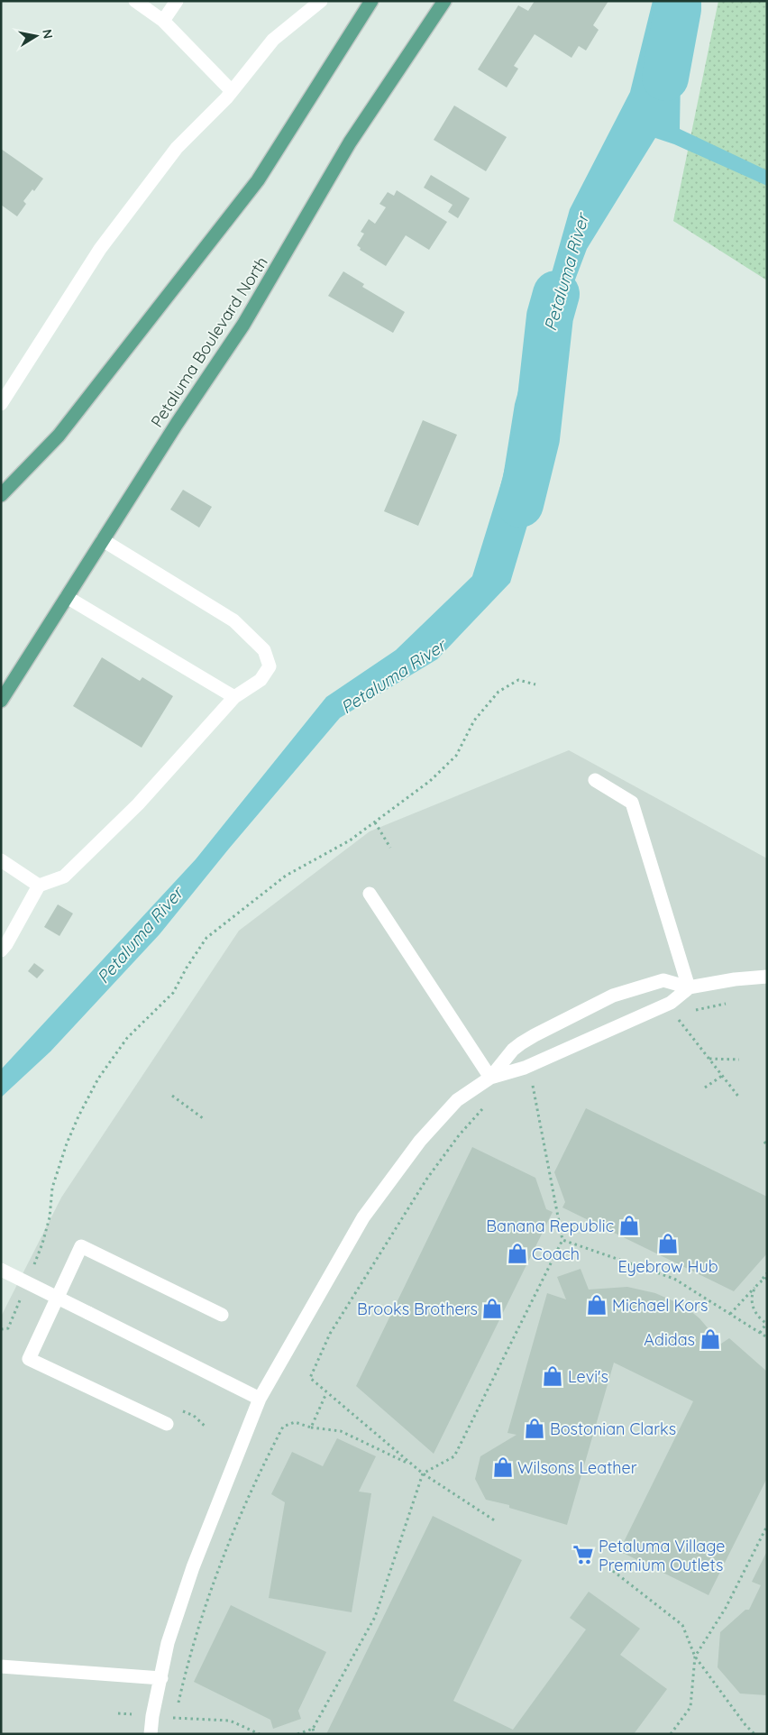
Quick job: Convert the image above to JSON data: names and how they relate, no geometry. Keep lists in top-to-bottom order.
{
  "streets": {
    "main road": ["Petaluma Boulevard North"]
  },
  "water": ["Petaluma River"],
  "places": {
    "shop": [
      "Banana Republic",
      "Eyebrow Hub",
      "Coach",
      "Michael Kors",
      "Brooks Brothers",
      "Adidas",
      "Levi's",
      "Bostonian Clarks",
      "Wilsons Leather"
    ],
    "supermarket": ["Petaluma Village Premium Outlets"]
  },
  "north": "right"
}
